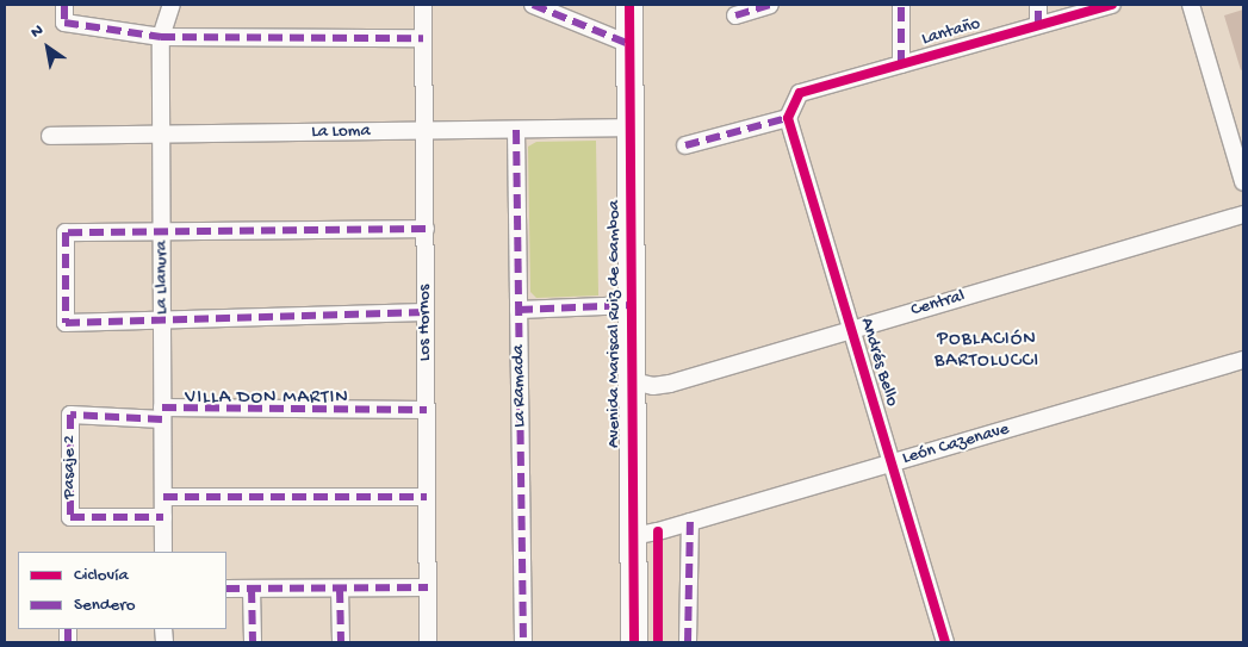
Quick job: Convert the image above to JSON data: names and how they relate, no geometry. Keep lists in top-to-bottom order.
{
  "streets": {
    "main road": ["Avenida Mariscal Ruiz de Gamboa"],
    "street": [
      "Lantaño",
      "La Loma",
      "La Llanura",
      "Central",
      "Los Hornos",
      "Andrés Bello",
      "La Ramada",
      "León Cazenave",
      "Pasaje 2"
    ]
  },
  "crossings": [
    ["Lantaño", "Andrés Bello"],
    ["La Loma", "La Llanura"],
    ["La Loma", "Los Hornos"],
    ["La Loma", "Avenida Mariscal Ruiz de Gamboa"],
    ["La Loma", "La Ramada"],
    ["La Llanura", "Pasaje 2"],
    ["Central", "Avenida Mariscal Ruiz de Gamboa"],
    ["Central", "Andrés Bello"],
    ["Avenida Mariscal Ruiz de Gamboa", "León Cazenave"],
    ["Andrés Bello", "León Cazenave"]
  ],
  "districts": ["POBLACIÓN BARTOLUCCI", "VILLA DON MARTIN"],
  "legend": ["Ciclovía", "Sendero"],
  "north": "top left"
}
